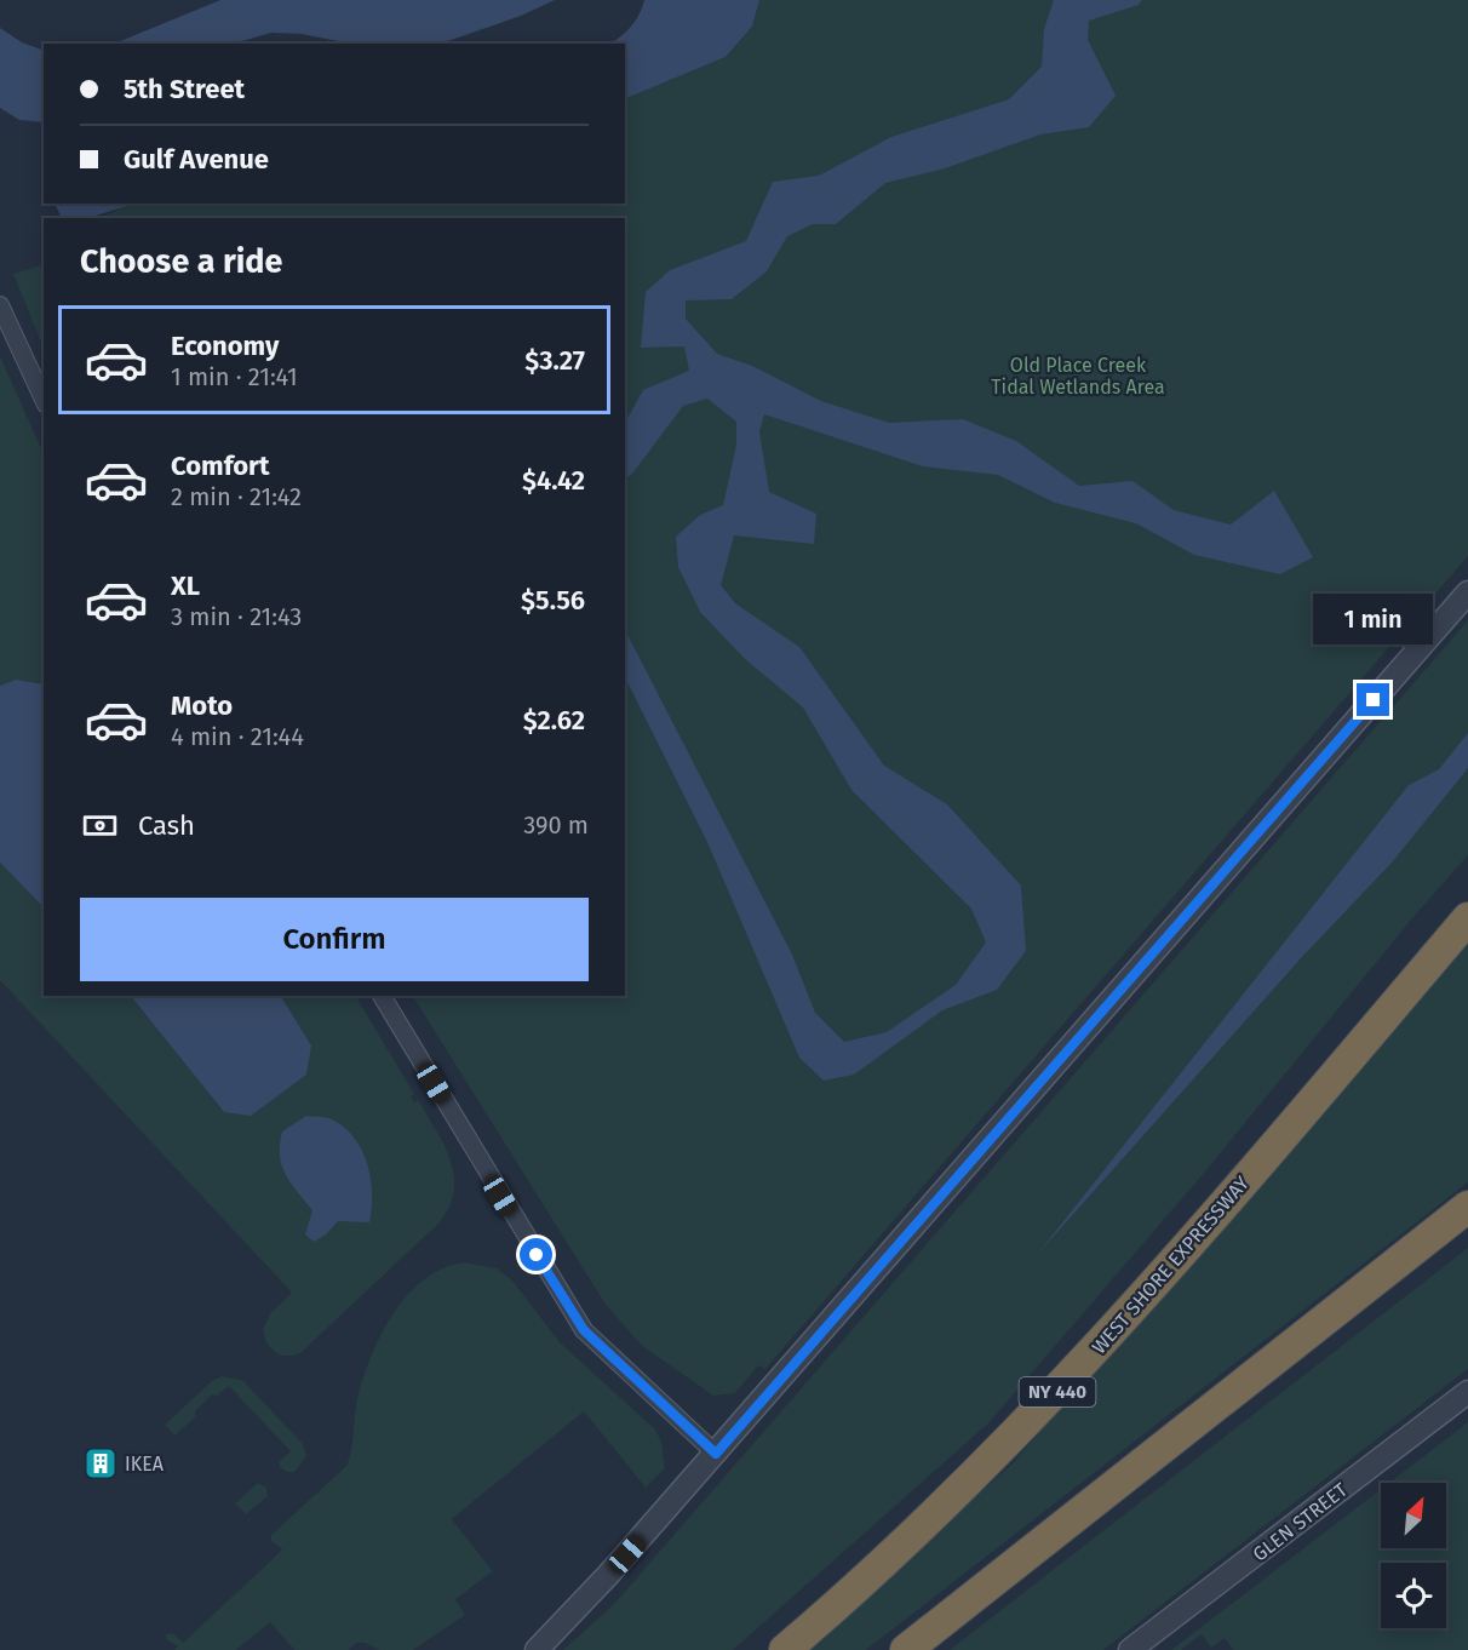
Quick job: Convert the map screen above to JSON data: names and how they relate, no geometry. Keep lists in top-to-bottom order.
{
  "streets": {
    "highway": ["WEST SHORE EXPRESSWAY", "NY 440"],
    "street": ["GLEN STREET"]
  },
  "parks": ["Old Place Creek Tidal Wetlands Area"],
  "places": {
    "building": ["IKEA"]
  },
  "north": "top right",
  "page": {
    "banner": ["5th Street", "Gulf Avenue"],
    "heading": "Choose a ride",
    "list": [
      {
        "name": "Economy",
        "note": "1 min · 21:41",
        "value": "$3.27"
      },
      {
        "name": "Comfort",
        "note": "2 min · 21:42",
        "value": "$4.42"
      },
      {
        "name": "XL",
        "note": "3 min · 21:43",
        "value": "$5.56"
      },
      {
        "name": "Moto",
        "note": "4 min · 21:44",
        "value": "$2.62"
      }
    ],
    "bubble": "1 min",
    "pay": ["Cash", "390 m"],
    "buttons": "Confirm"
  }
}
